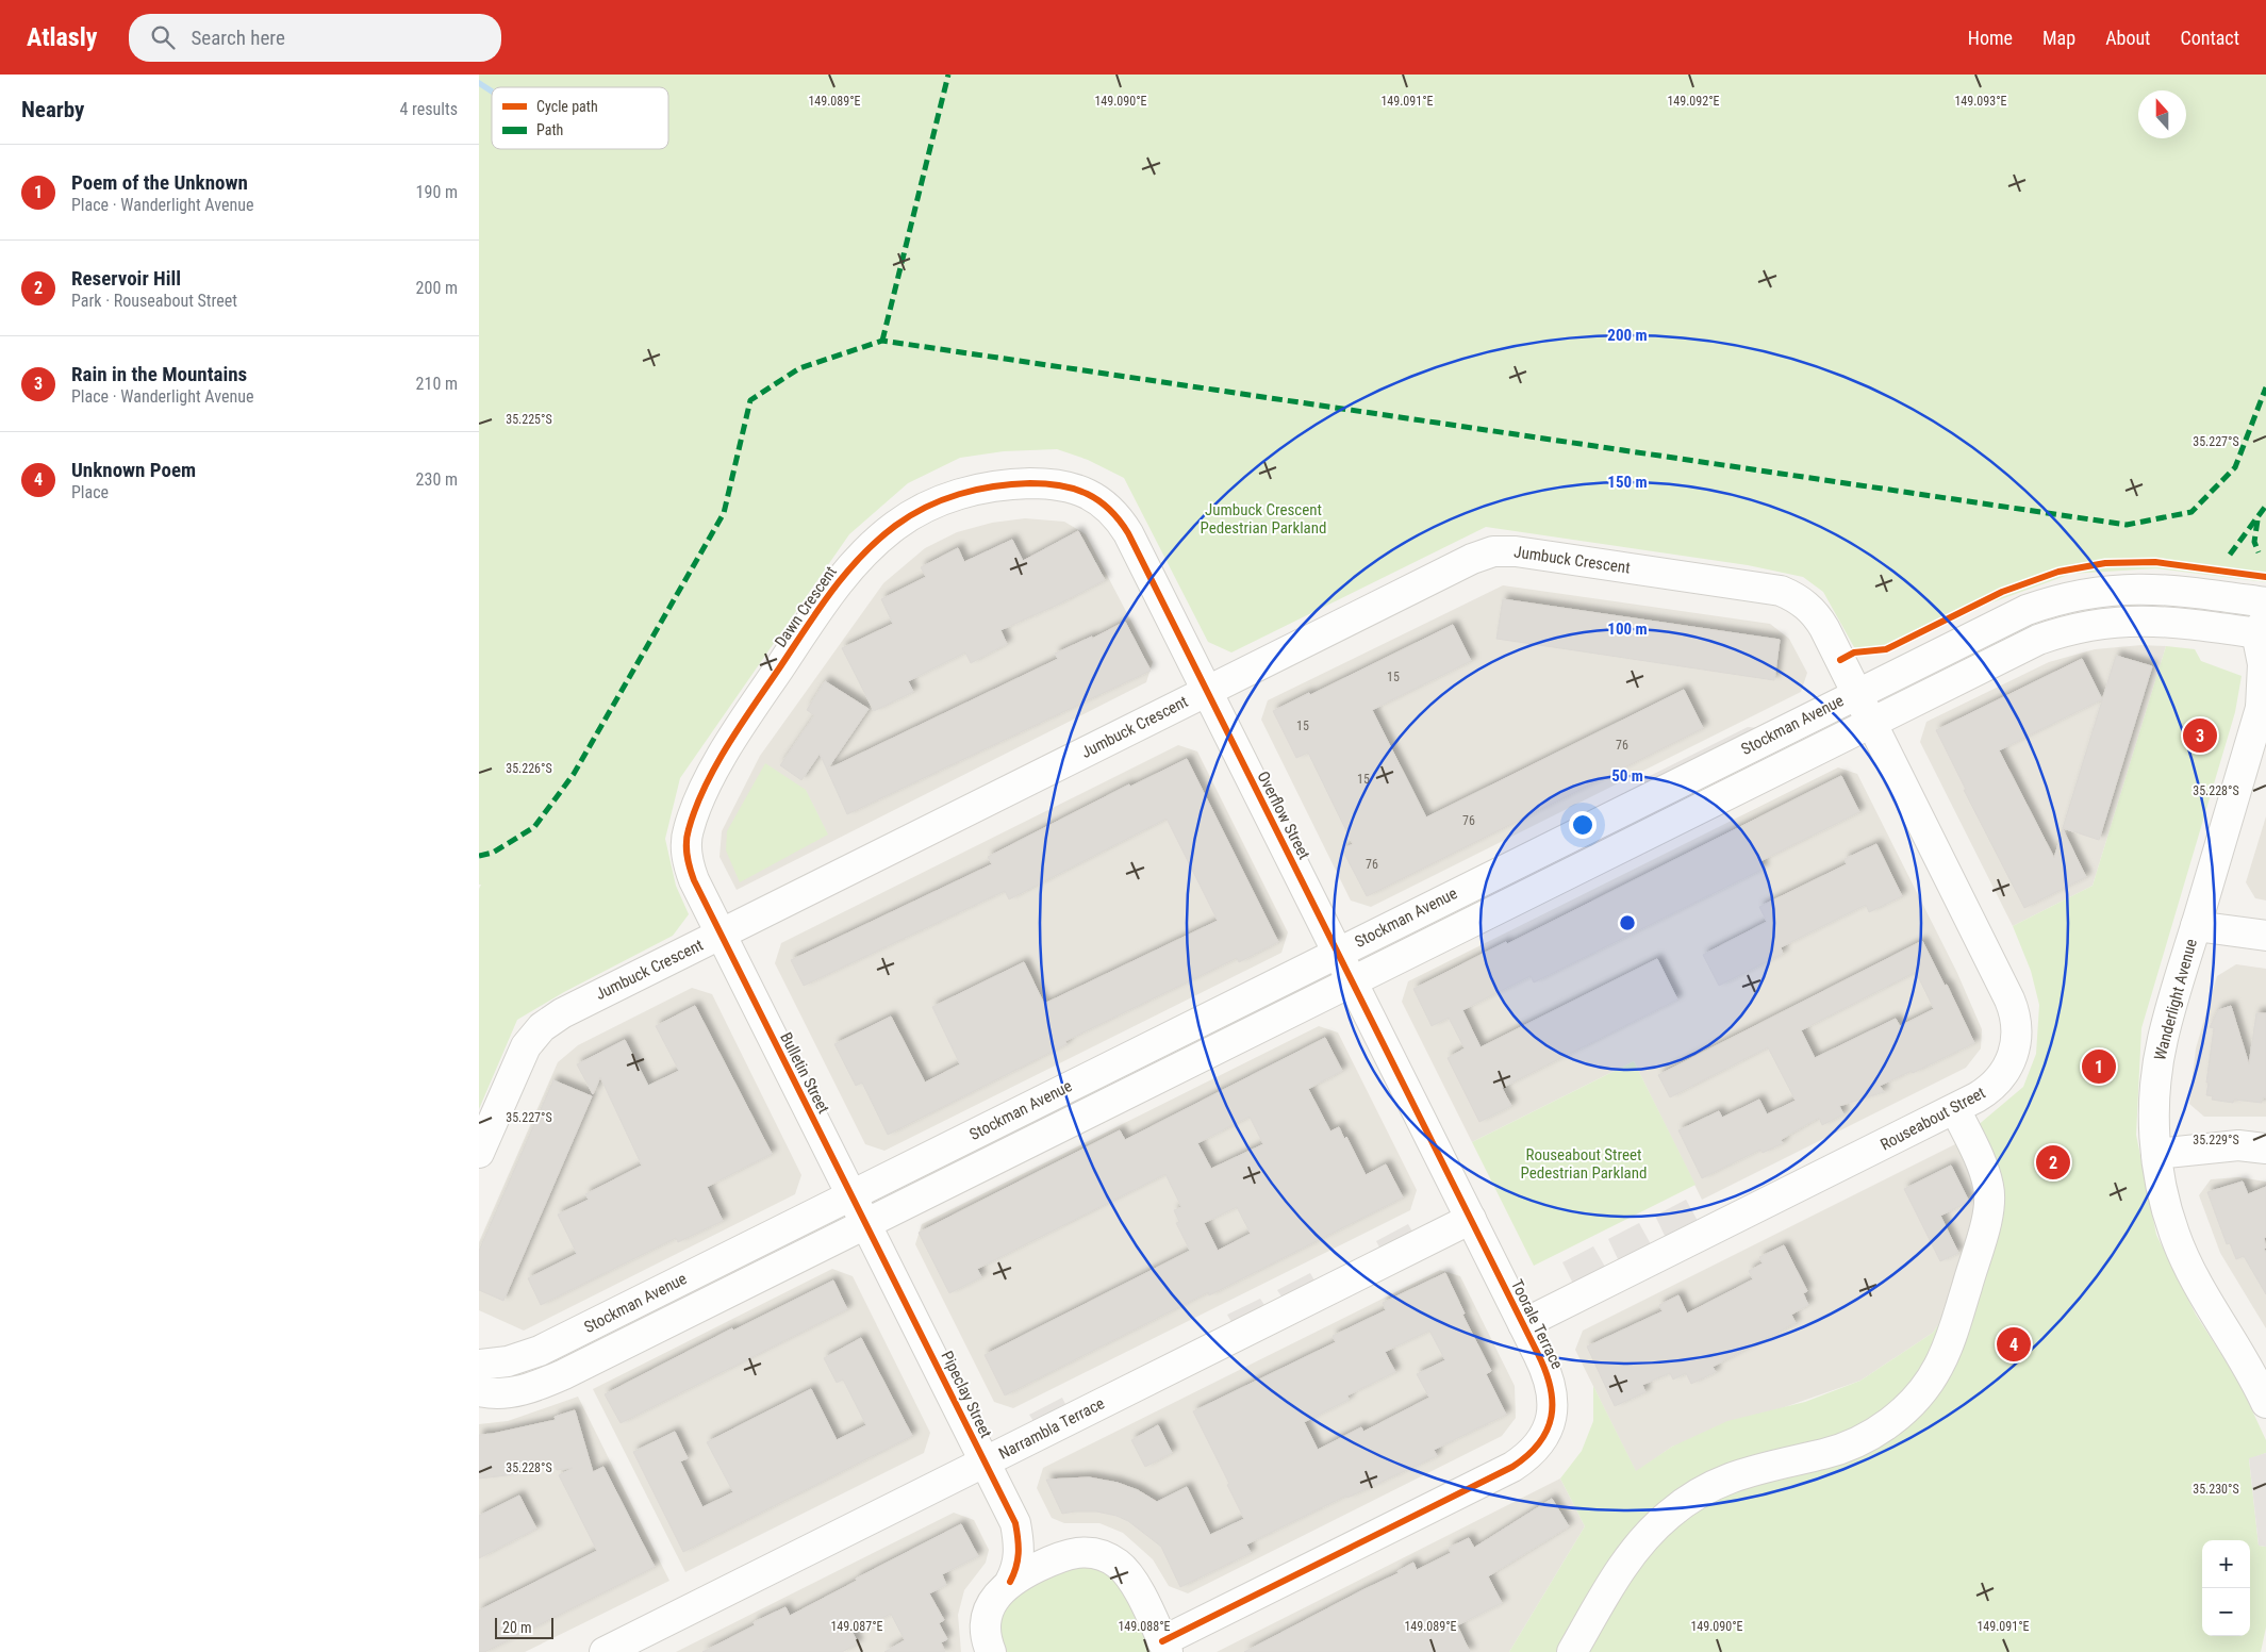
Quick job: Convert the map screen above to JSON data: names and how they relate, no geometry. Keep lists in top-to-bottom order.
{
  "streets": {
    "street": [
      "Jumbuck Crescent",
      "Dawn Crescent",
      "Stockman Avenue",
      "Overflow Street",
      "Wanderlight Avenue",
      "Bulletin Street",
      "Rouseabout Street",
      "Toorale Terrace",
      "Pipeclay Street",
      "Narrambla Terrace"
    ]
  },
  "crossings": [
    ["Jumbuck Crescent", "Dawn Crescent"],
    ["Jumbuck Crescent", "Stockman Avenue"],
    ["Jumbuck Crescent", "Overflow Street"],
    ["Jumbuck Crescent", "Bulletin Street"],
    ["Jumbuck Crescent", "Rouseabout Street"],
    ["Dawn Crescent", "Overflow Street"],
    ["Dawn Crescent", "Bulletin Street"],
    ["Stockman Avenue", "Overflow Street"],
    ["Stockman Avenue", "Wanderlight Avenue"],
    ["Stockman Avenue", "Bulletin Street"],
    ["Stockman Avenue", "Rouseabout Street"],
    ["Stockman Avenue", "Toorale Terrace"],
    ["Stockman Avenue", "Pipeclay Street"],
    ["Overflow Street", "Toorale Terrace"],
    ["Bulletin Street", "Pipeclay Street"],
    ["Rouseabout Street", "Toorale Terrace"],
    ["Toorale Terrace", "Narrambla Terrace"],
    ["Pipeclay Street", "Narrambla Terrace"]
  ],
  "parks": ["Jumbuck Crescent Pedestrian Parkland", "Rouseabout Street Pedestrian Parkland"],
  "house_numbers": [
    "15",
    "15",
    "76",
    "15",
    "76",
    "76"
  ],
  "legend": ["Cycle path", "Path"],
  "scale_bar": "20 m",
  "north": "top",
  "page": {
    "header": "Atlasly",
    "search": "Search here",
    "nav": [
      "Home",
      "Map",
      "About",
      "Contact"
    ],
    "heading": ["Nearby", "4 results"],
    "list": [
      {
        "mark": "1",
        "name": "Poem of the Unknown",
        "note": "Place · Wanderlight Avenue",
        "value": "190 m"
      },
      {
        "mark": "2",
        "name": "Reservoir Hill",
        "note": "Park · Rouseabout Street",
        "value": "200 m"
      },
      {
        "mark": "3",
        "name": "Rain in the Mountains",
        "note": "Place · Wanderlight Avenue",
        "value": "210 m"
      },
      {
        "mark": "4",
        "name": "Unknown Poem",
        "note": "Place",
        "value": "230 m"
      }
    ],
    "pins": [
      "3",
      "1",
      "2",
      "4"
    ],
    "map_buttons": ["+", "−"],
    "scale": "20 m"
  },
  "coordinates": [
    "149.089°E",
    "149.090°E",
    "149.091°E",
    "149.092°E",
    "149.093°E",
    "35.225°S",
    "35.227°S",
    "35.226°S",
    "35.228°S",
    "35.229°S",
    "35.230°S",
    "149.087°E",
    "149.088°E"
  ],
  "rings": [
    "200 m",
    "150 m",
    "100 m",
    "50 m"
  ]
}
